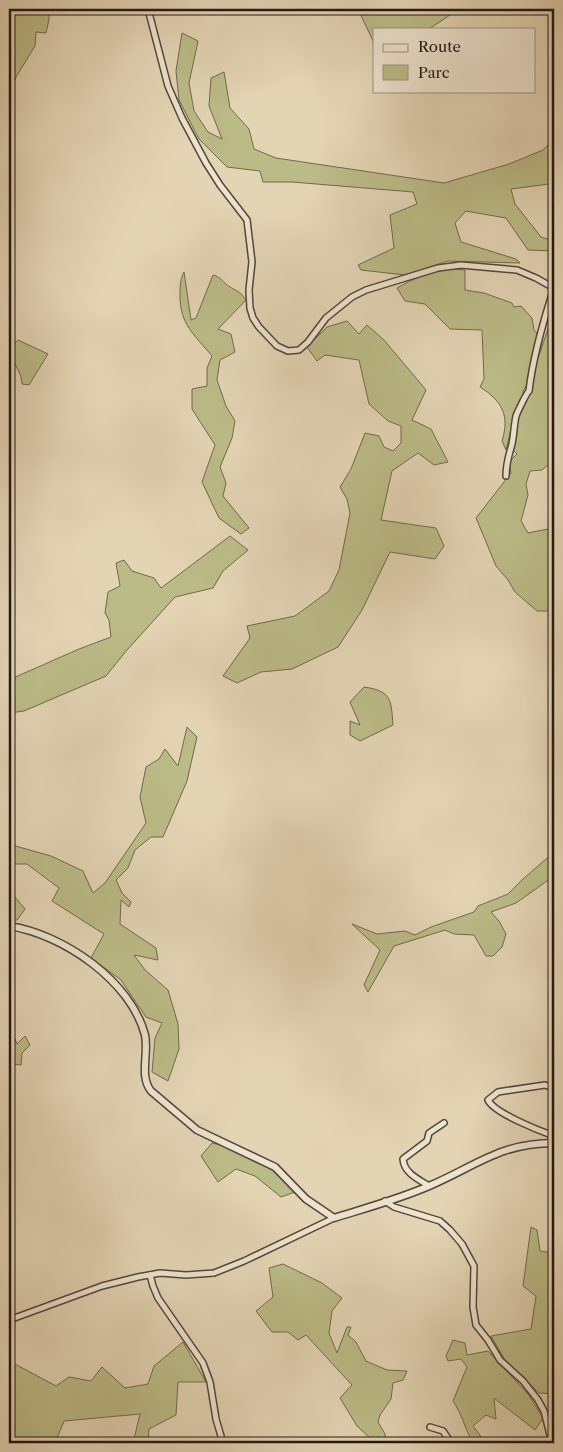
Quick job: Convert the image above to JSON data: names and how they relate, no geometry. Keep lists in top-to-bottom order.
{
  "legend": ["Route", "Parc"]
}
